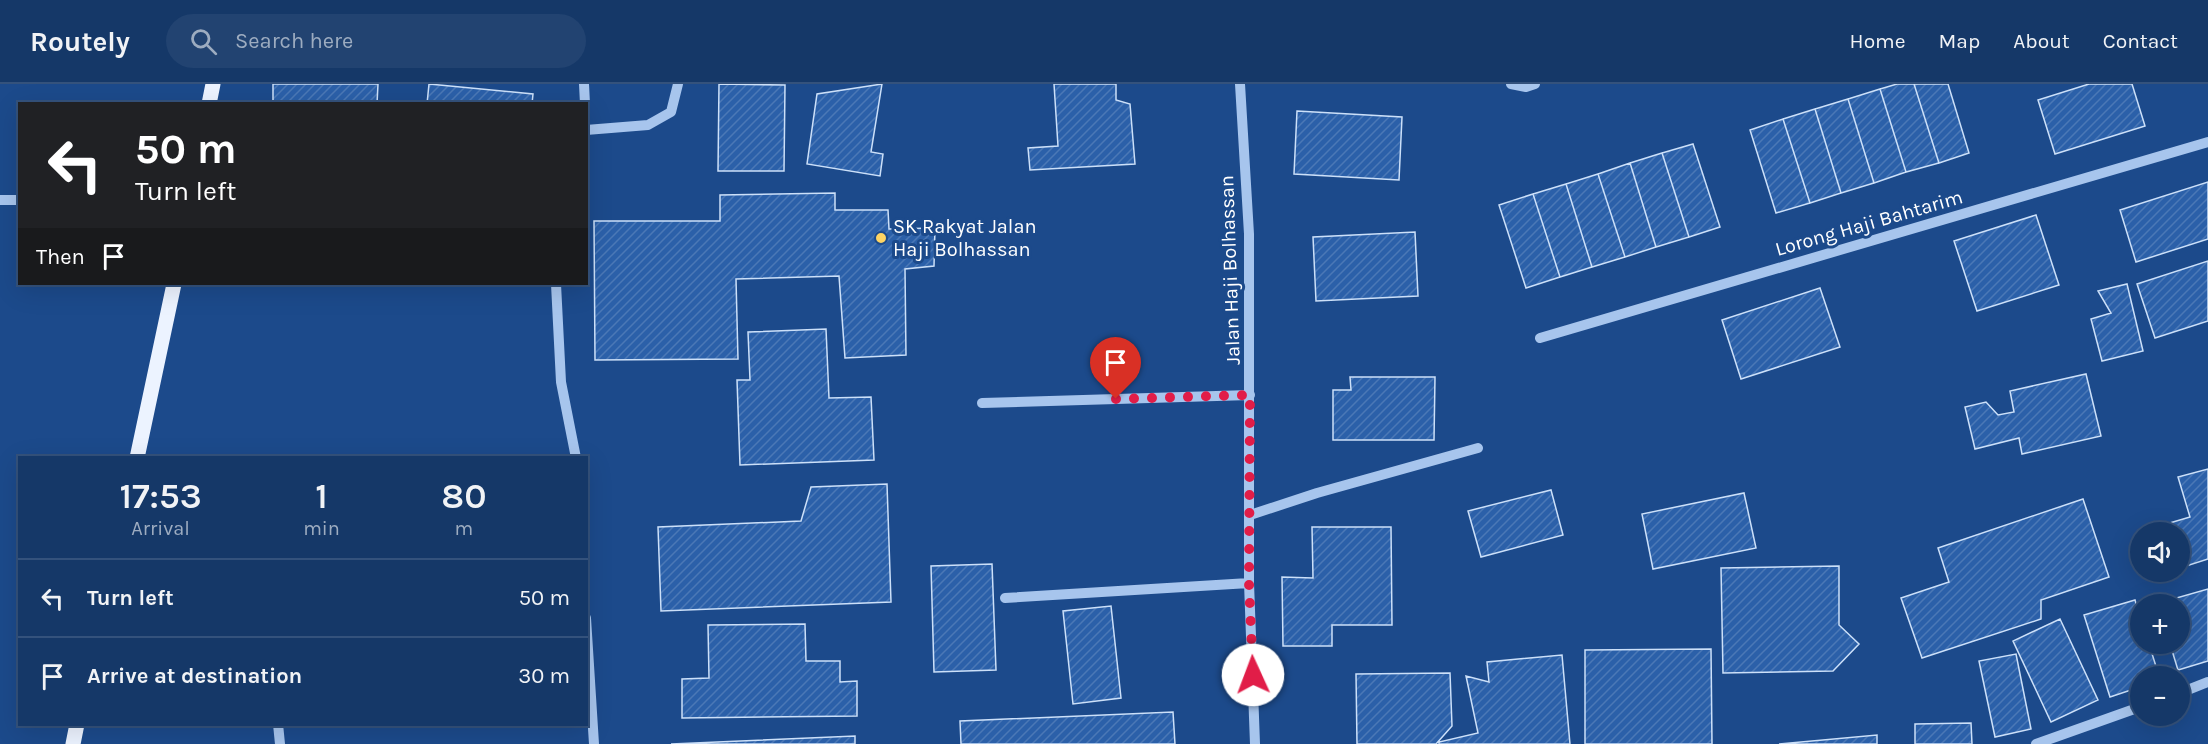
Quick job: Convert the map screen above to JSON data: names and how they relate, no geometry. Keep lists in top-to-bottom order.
{
  "streets": {
    "street": ["Lorong Haji Bahtarim", "Jalan Haji Bolhassan"]
  },
  "places": ["SK Rakyat Jalan Haji Bolhassan"],
  "page": {
    "header": "Routely",
    "search": "Search here",
    "nav": [
      "Home",
      "Map",
      "About",
      "Contact"
    ],
    "turn": ["50 m", "Turn left"],
    "then": "Then",
    "eta": [
      "17:53",
      "Arrival",
      "1",
      "min",
      "80",
      "m"
    ],
    "map_buttons": ["+", "−"],
    "list": [
      {
        "name": "Turn left",
        "value": "50 m"
      },
      {
        "name": "Arrive at destination",
        "value": "30 m"
      }
    ]
  }
}
